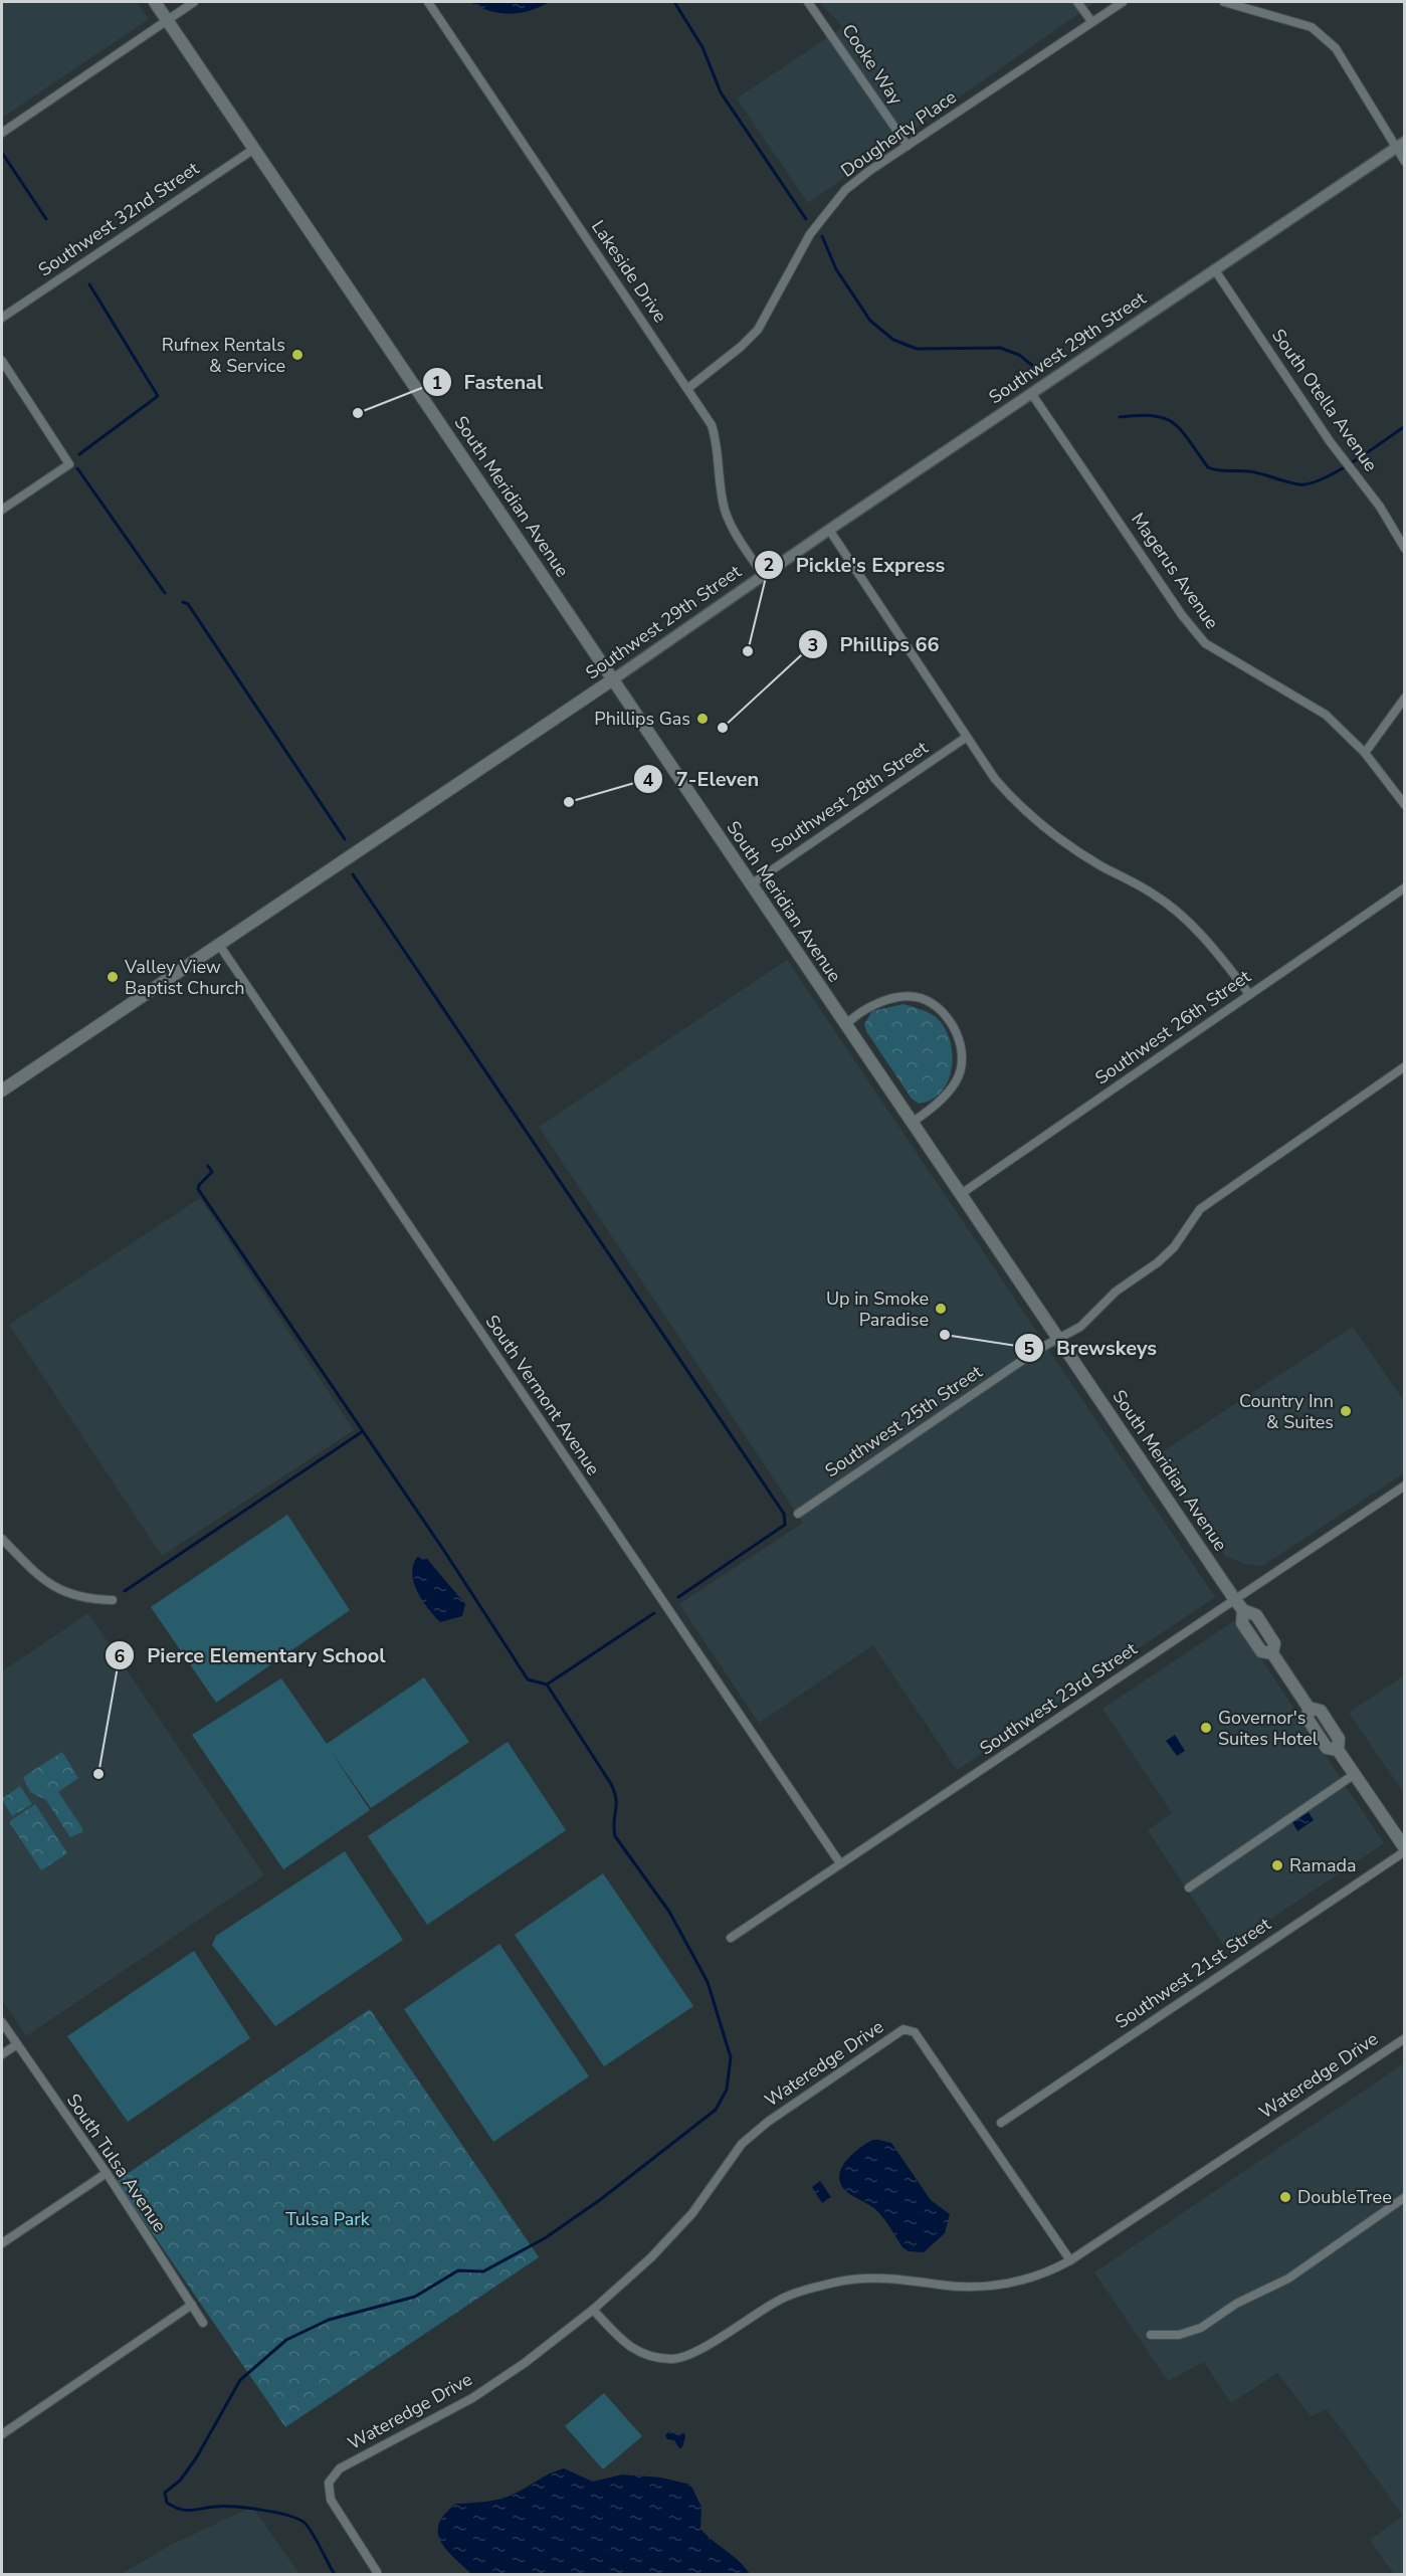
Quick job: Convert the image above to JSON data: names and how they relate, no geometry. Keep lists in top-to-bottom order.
{
  "streets": {
    "main road": ["Southwest 29th Street", "South Meridian Avenue"],
    "street": [
      "Cooke Way",
      "Dougherty Place",
      "Southwest 32nd Street",
      "Lakeside Drive",
      "South Otella Avenue",
      "Magerus Avenue",
      "Southwest 28th Street",
      "Southwest 26th Street",
      "South Vermont Avenue",
      "Southwest 25th Street",
      "Southwest 23rd Street",
      "Southwest 21st Street",
      "Wateredge Drive",
      "South Tulsa Avenue"
    ]
  },
  "crossings": [
    ["Cooke Way", "Dougherty Place"],
    ["Dougherty Place", "Lakeside Drive"],
    ["Southwest 32nd Street", "South Meridian Avenue"],
    ["Lakeside Drive", "Southwest 29th Street"],
    ["Southwest 29th Street", "South Otella Avenue"],
    ["Southwest 29th Street", "South Meridian Avenue"],
    ["Southwest 29th Street", "Magerus Avenue"],
    ["Southwest 29th Street", "South Vermont Avenue"],
    ["South Meridian Avenue", "Southwest 28th Street"],
    ["South Meridian Avenue", "Southwest 26th Street"],
    ["South Meridian Avenue", "Southwest 25th Street"],
    ["South Meridian Avenue", "Southwest 23rd Street"],
    ["South Meridian Avenue", "Southwest 21st Street"],
    ["South Vermont Avenue", "Southwest 23rd Street"]
  ],
  "parks": ["Tulsa Park"],
  "places": [
    "Rufnex Rentals & Service",
    "Fastenal",
    "Pickle's Express",
    "Phillips Gas",
    "Phillips 66",
    "7-Eleven",
    "Valley View Baptist Church",
    "Up in Smoke Paradise",
    "Brewskeys",
    "Country Inn & Suites",
    "Governor's Suites Hotel",
    "Pierce Elementary School",
    "Ramada",
    "DoubleTree"
  ]
}
